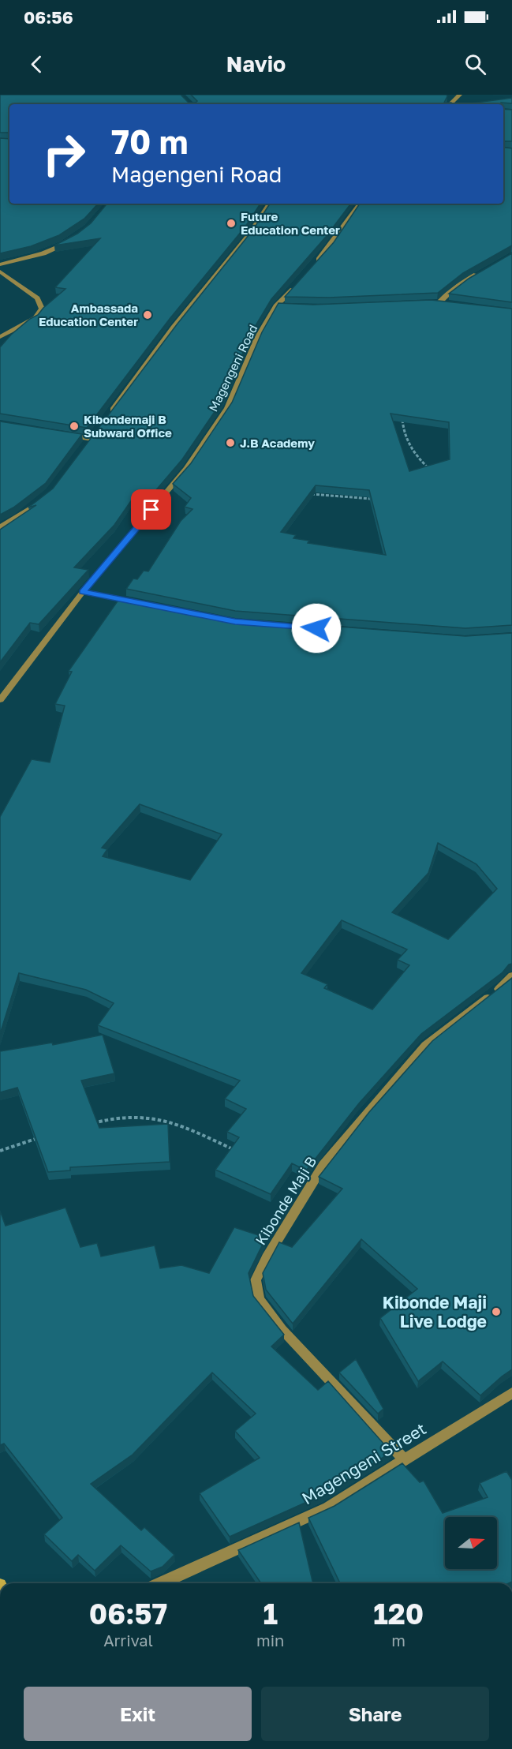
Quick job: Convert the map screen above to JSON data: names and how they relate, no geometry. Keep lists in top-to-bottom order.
{
  "streets": {
    "street": ["Magengeni Road", "Kibonde Maji B", "Magengeni Street"]
  },
  "crossings": [
    ["Kibonde Maji B", "Magengeni Street"]
  ],
  "places": [
    "Future Education Center",
    "Ambassada Education Center",
    "Kibondemaji B Subward Office",
    "J.B Academy",
    "Kibonde Maji Live Lodge"
  ],
  "north": "right",
  "page": {
    "status": "06:56",
    "header": "Navio",
    "turn": ["70 m", "Magengeni Road"],
    "eta": [
      "06:57",
      "Arrival",
      "1",
      "min",
      "120",
      "m"
    ],
    "buttons": ["Exit", "Share"]
  }
}
